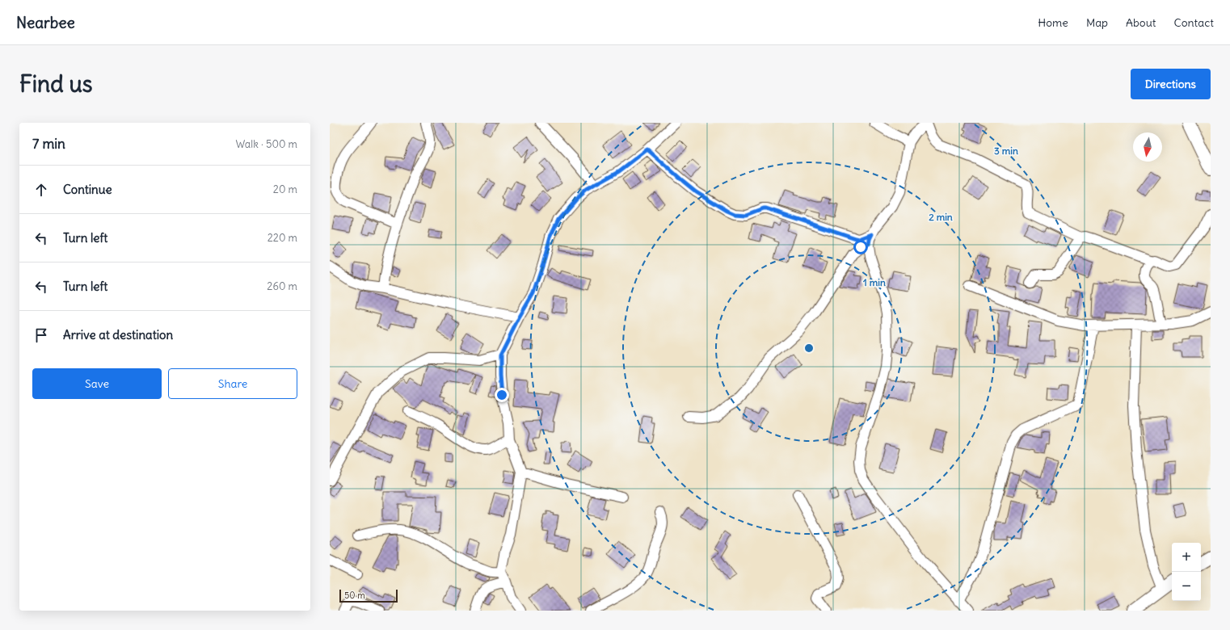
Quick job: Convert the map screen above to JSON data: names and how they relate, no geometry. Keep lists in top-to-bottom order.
{
  "scale_bar": "50 m",
  "north": "bottom",
  "page": {
    "header": "Nearbee",
    "nav": [
      "Home",
      "Map",
      "About",
      "Contact"
    ],
    "buttons": [
      "Directions",
      ["Save", "Share"]
    ],
    "title": "Find us",
    "heading": ["7 min", "Walk · 500 m"],
    "list": [
      ["Continue", "20 m"],
      ["Turn left", "220 m"],
      ["Turn left", "260 m"],
      "Arrive at destination"
    ],
    "map_buttons": ["+", "−"],
    "scale": "50 m"
  },
  "rings": ["3 min", "2 min", "1 min"]
}
